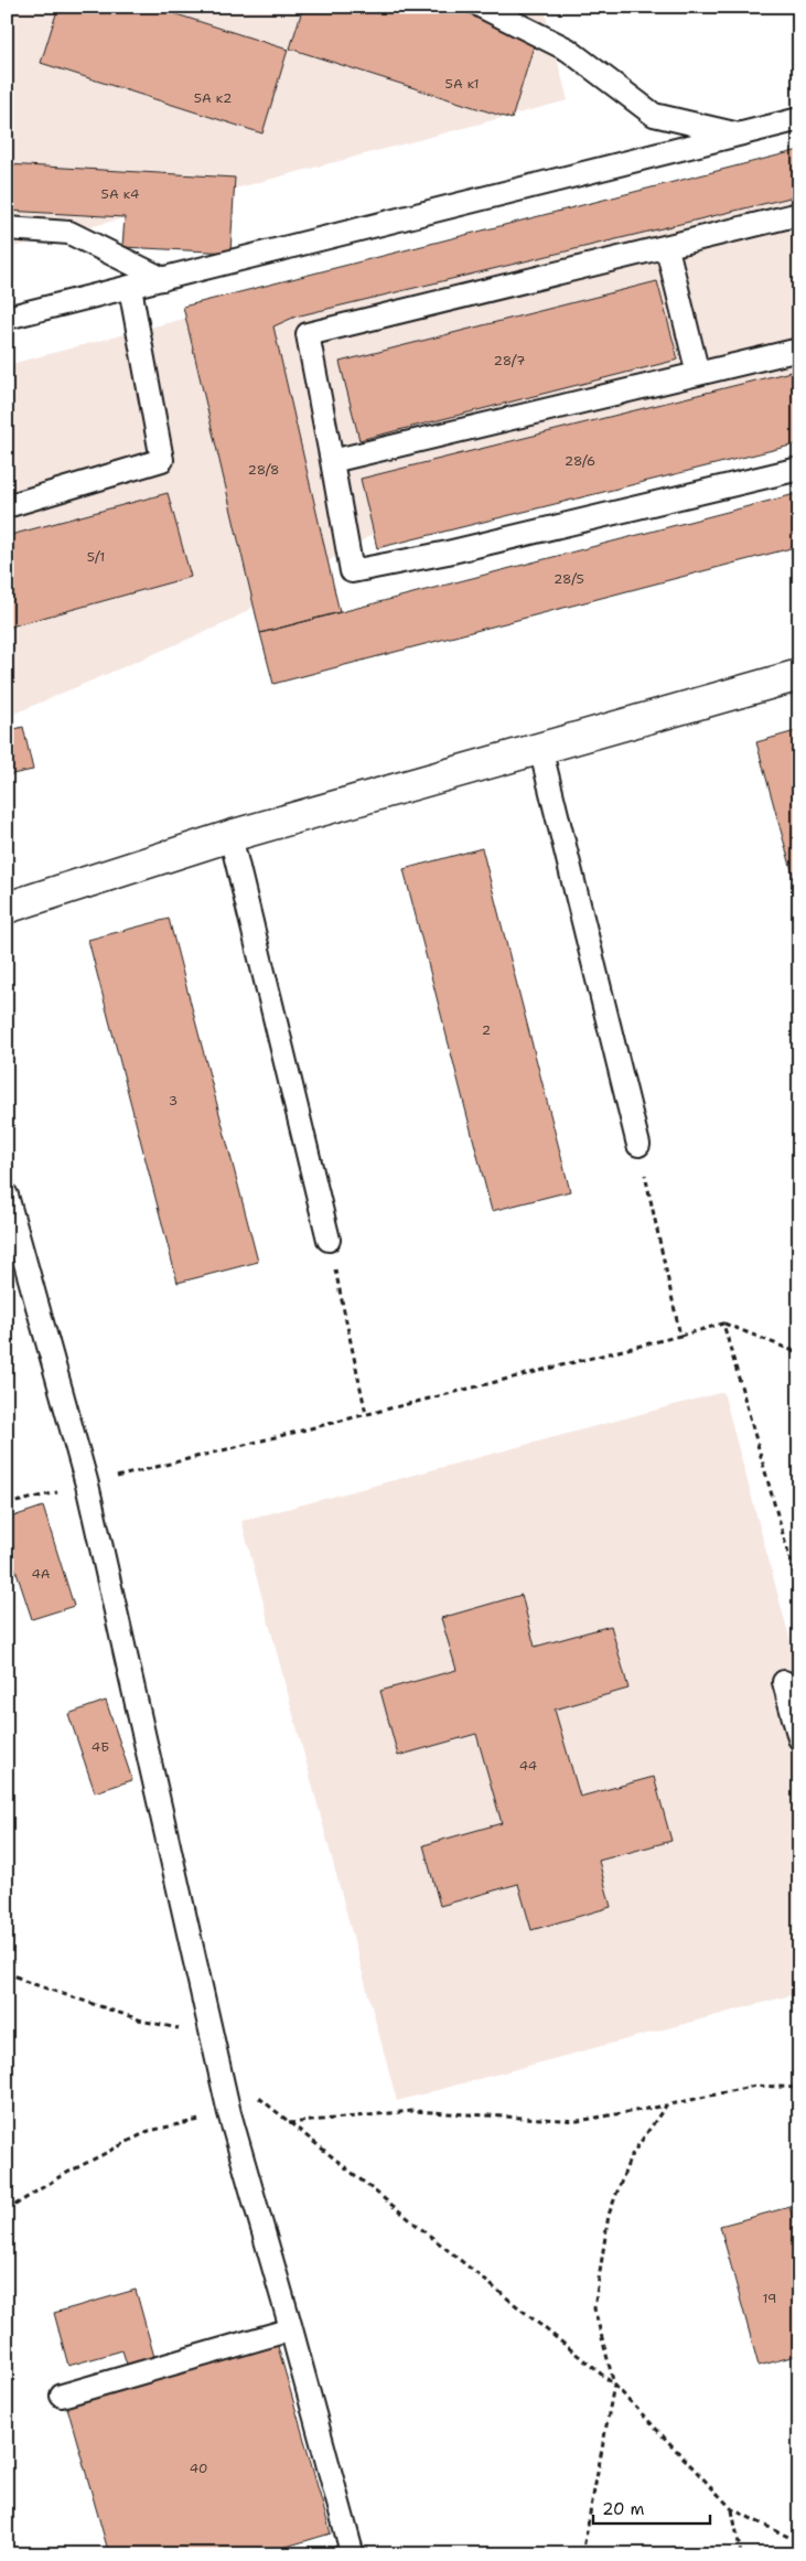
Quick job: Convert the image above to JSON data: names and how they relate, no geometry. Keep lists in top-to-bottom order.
{
  "house_numbers": [
    "5А к1",
    "5А к2",
    "5А к4",
    "28/7",
    "28/6",
    "28/8",
    "5/1",
    "28/5",
    "2",
    "3",
    "4А",
    "4Б",
    "44",
    "19",
    "40"
  ],
  "scale_bar": "20 m"
}
